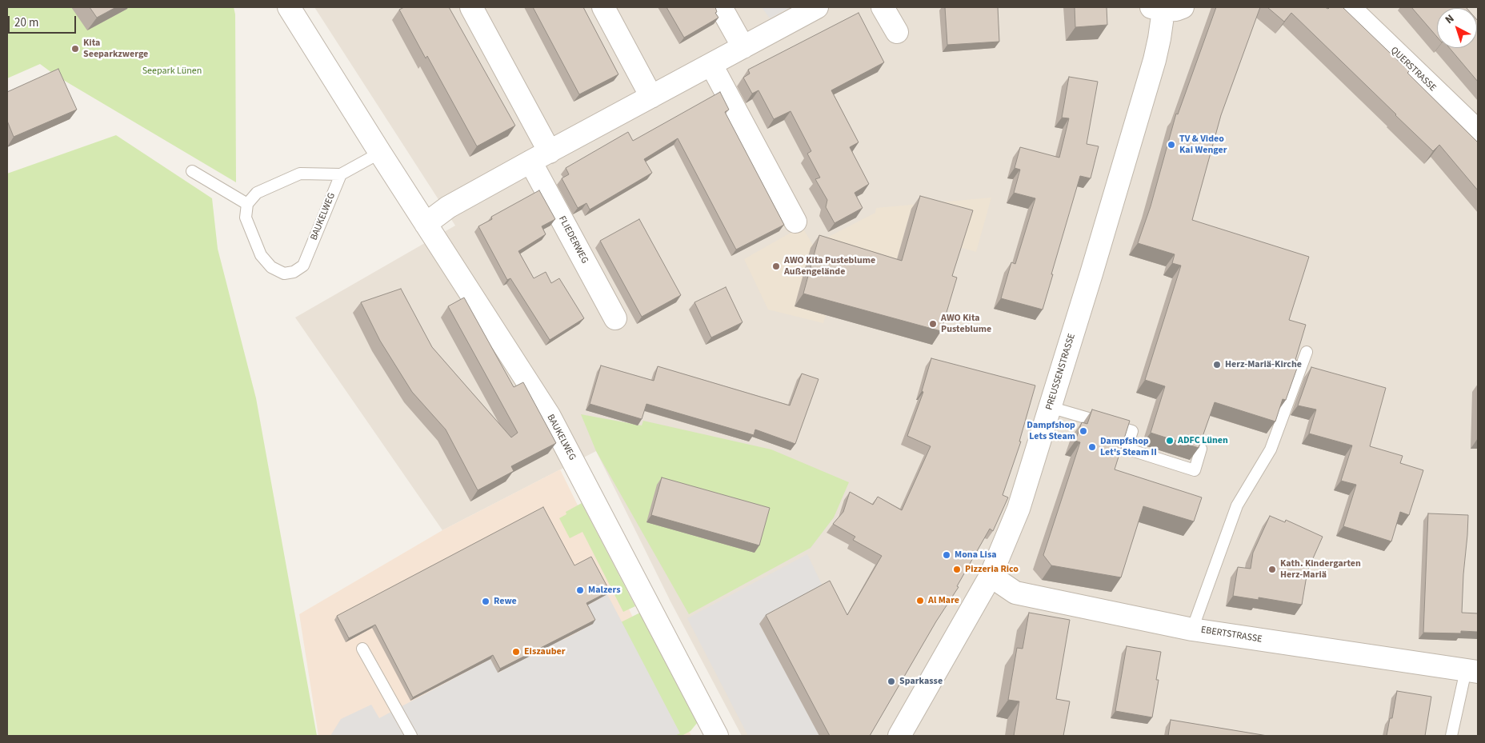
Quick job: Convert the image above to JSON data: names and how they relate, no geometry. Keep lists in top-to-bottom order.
{
  "streets": {
    "street": [
      "QUERSTRASSE",
      "BAUKELWEG",
      "FLIEDERWEG",
      "PREUSSENSTRASSE",
      "EBERTSTRASSE"
    ]
  },
  "crossings": [
    ["PREUSSENSTRASSE", "EBERTSTRASSE"]
  ],
  "parks": ["Seepark Lünen"],
  "places": [
    "Kita Seeparkzwerge",
    "TV & Video Kai Wenger",
    "AWO Kita Pusteblume Außengelände",
    "AWO Kita Pusteblume",
    "Herz-Mariä-Kirche",
    "Dampfshop Lets Steam",
    "ADFC Lünen",
    "Dampfshop Let's Steam II",
    "Mona Lisa",
    "Pizzeria Rico",
    "Kath. Kindergarten Herz-Mariä",
    "Malzers",
    "Al Mare",
    "Rewe",
    "Eiszauber",
    "Sparkasse"
  ],
  "scale_bar": "20 m",
  "north": "top left"
}
